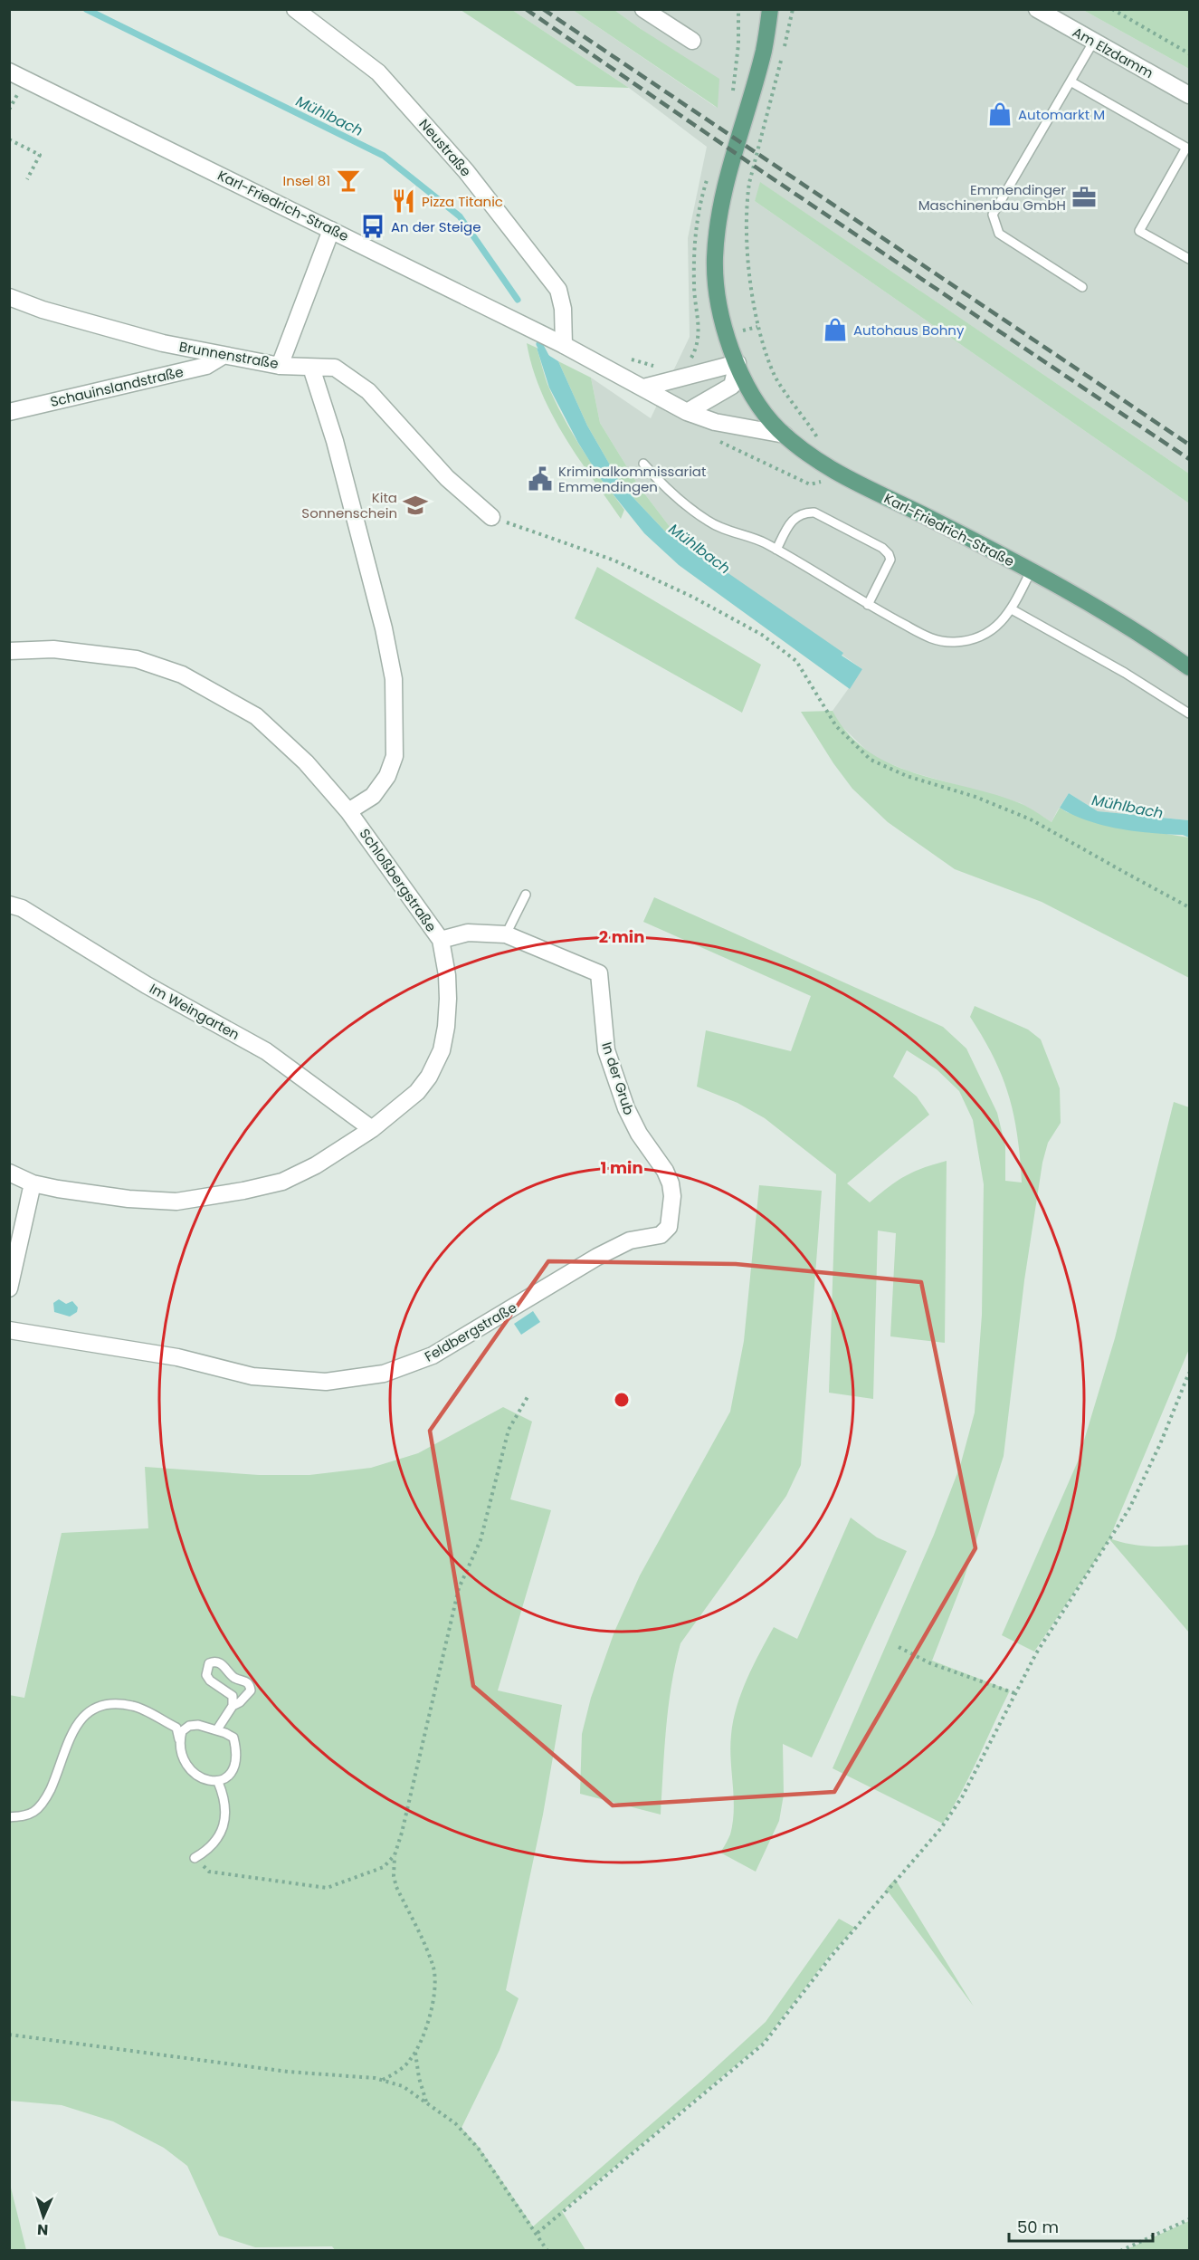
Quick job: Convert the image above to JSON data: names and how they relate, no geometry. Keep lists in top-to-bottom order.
{
  "streets": {
    "main road": ["Karl-Friedrich-Straße"],
    "street": [
      "Am Elzdamm",
      "Neustraße",
      "Brunnenstraße",
      "Schauinslandstraße",
      "Schloßbergstraße",
      "Im Weingarten",
      "In der Grub",
      "Feldbergstraße"
    ]
  },
  "crossings": [
    ["Neustraße", "Karl-Friedrich-Straße"],
    ["Brunnenstraße", "Schauinslandstraße"],
    ["Schloßbergstraße", "Im Weingarten"],
    ["In der Grub", "Feldbergstraße"]
  ],
  "water": ["Mühlbach"],
  "places": {
    "shop": ["Automarkt M", "Autohaus Bohny"],
    "bar": ["Insel 81"],
    "office": ["Emmendinger Maschinenbau GmbH"],
    "restaurant": ["Pizza Titanic"],
    "bus stop": ["An der Steige"],
    "public building": ["Kriminalkommissariat Emmendingen"],
    "school or university": ["Kita Sonnenschein"]
  },
  "scale_bar": "50 m",
  "north": "bottom",
  "rings": ["2 min", "1 min"]
}
